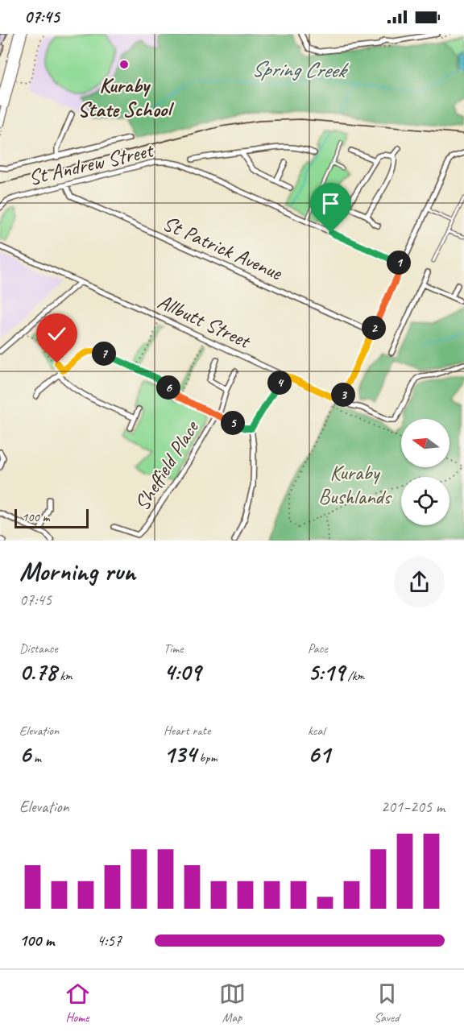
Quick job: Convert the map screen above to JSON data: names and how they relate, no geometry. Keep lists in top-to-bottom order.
{
  "streets": {
    "street": [
      "St Andrew Street",
      "St Patrick Avenue",
      "Allbutt Street",
      "Sheffield Place"
    ]
  },
  "crossings": [
    ["St Andrew Street", "St Patrick Avenue"]
  ],
  "water": ["Spring Creek"],
  "parks": ["Kuraby Bushlands"],
  "places": ["Kuraby State School"],
  "scale_bar": "100 m",
  "north": "left",
  "page": {
    "status": "07:45",
    "pins": [
      "1",
      "2",
      "7",
      "4",
      "6",
      "3",
      "5"
    ],
    "scale": "100 m",
    "heading": ["Morning run", "07:45"],
    "stats": [
      ["Distance", "0.78 km"],
      ["Time", "4:09"],
      ["Pace", "5:19 /km"],
      ["Elevation", "6 m"],
      ["Heart rate", "134 bpm"],
      ["kcal", "61"]
    ],
    "chart": ["Elevation", "201–205 m"],
    "list": [
      {
        "name": "100 m",
        "note": "4:57"
      }
    ],
    "tabs": ["Home", "Map", "Saved"]
  }
}
